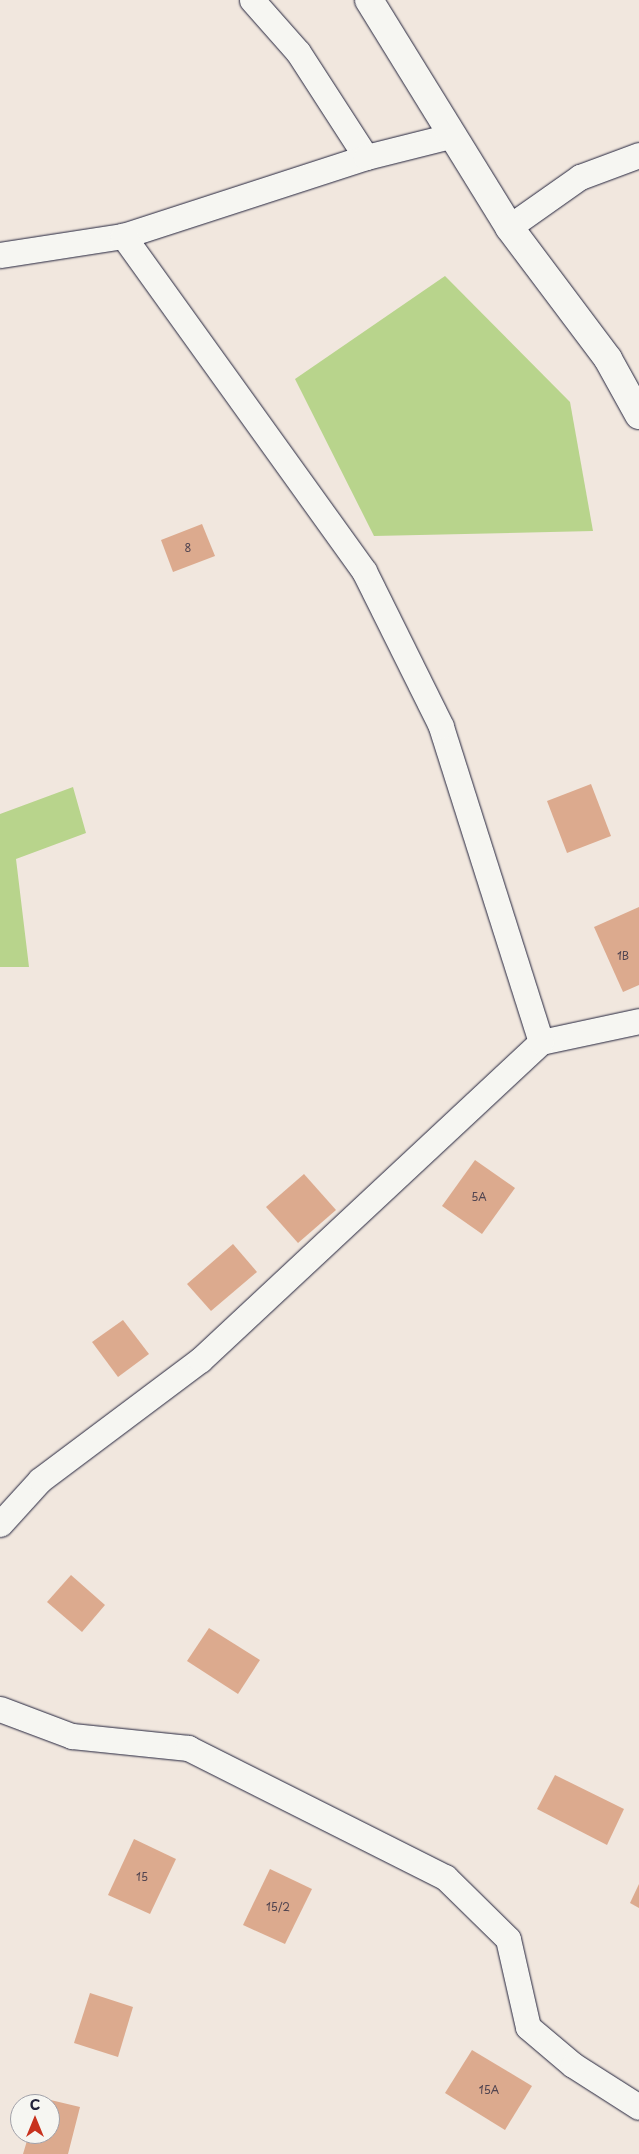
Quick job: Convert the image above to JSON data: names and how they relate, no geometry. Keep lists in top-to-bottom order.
{
  "house_numbers": [
    "8",
    "1В",
    "5А",
    "15",
    "15/2",
    "15А"
  ],
  "north": "top"
}
